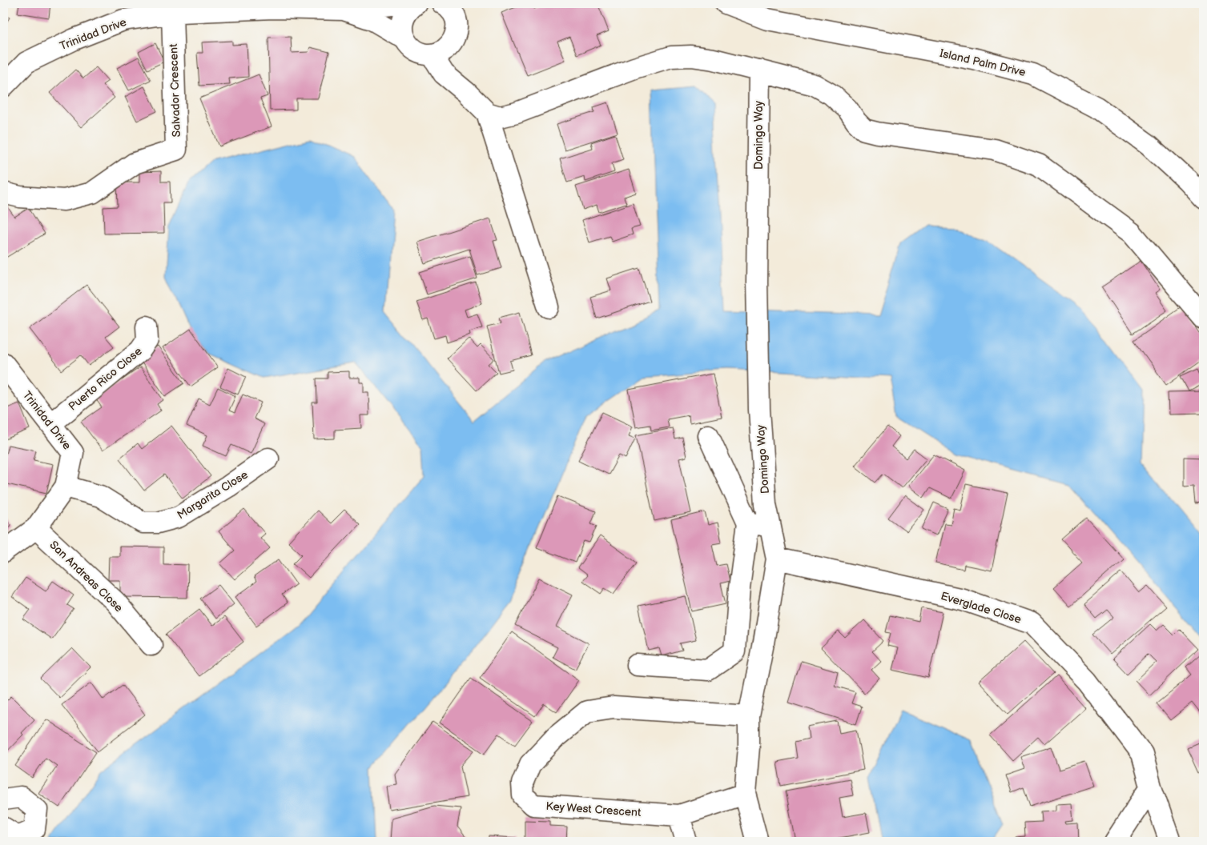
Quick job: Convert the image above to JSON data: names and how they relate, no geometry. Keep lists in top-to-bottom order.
{
  "streets": {
    "street": [
      "Trinidad Drive",
      "Island Palm Drive",
      "Salvador Crescent",
      "Domingo Way",
      "Puerto Rico Close",
      "Margarita Close",
      "San Andreas Close",
      "Everglade Close",
      "Key West Crescent"
    ]
  },
  "crossings": [
    ["Trinidad Drive", "Salvador Crescent"],
    ["Trinidad Drive", "Puerto Rico Close"],
    ["Trinidad Drive", "Margarita Close"],
    ["Trinidad Drive", "San Andreas Close"],
    ["Domingo Way", "Everglade Close"],
    ["Domingo Way", "Key West Crescent"]
  ]
}
